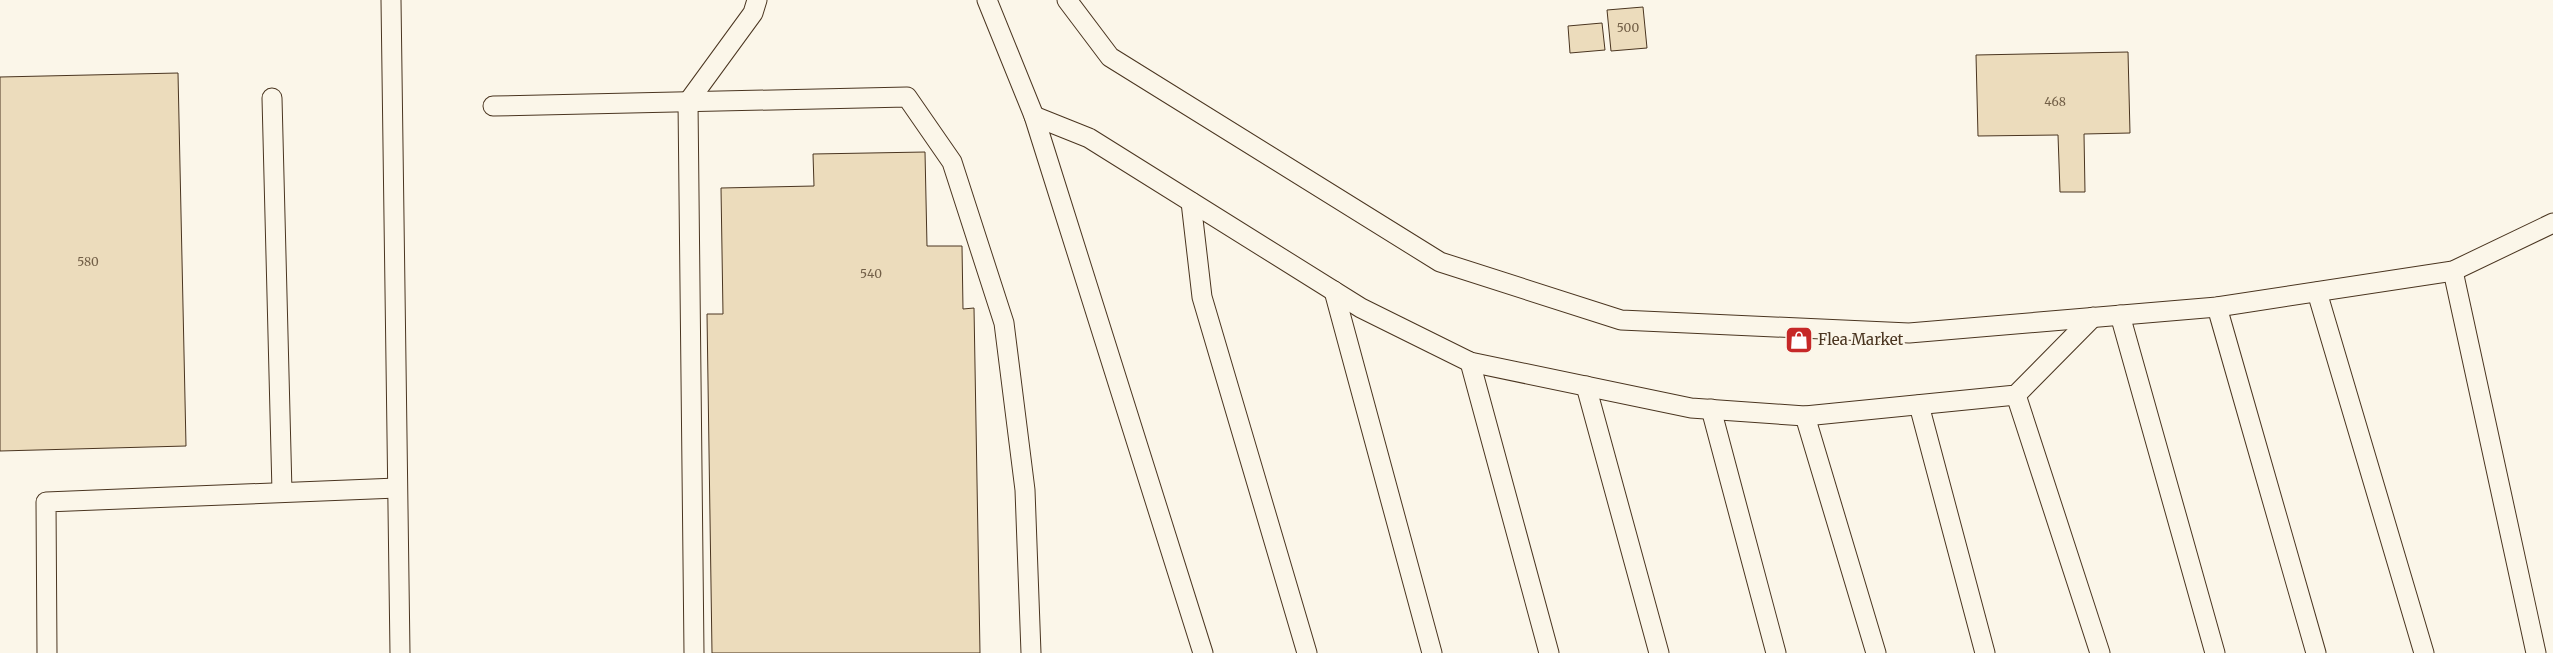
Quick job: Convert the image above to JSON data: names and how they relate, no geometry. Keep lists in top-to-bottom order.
{
  "places": {
    "shop": ["Flea Market"]
  },
  "house_numbers": [
    "500",
    "468",
    "580",
    "540"
  ]
}
